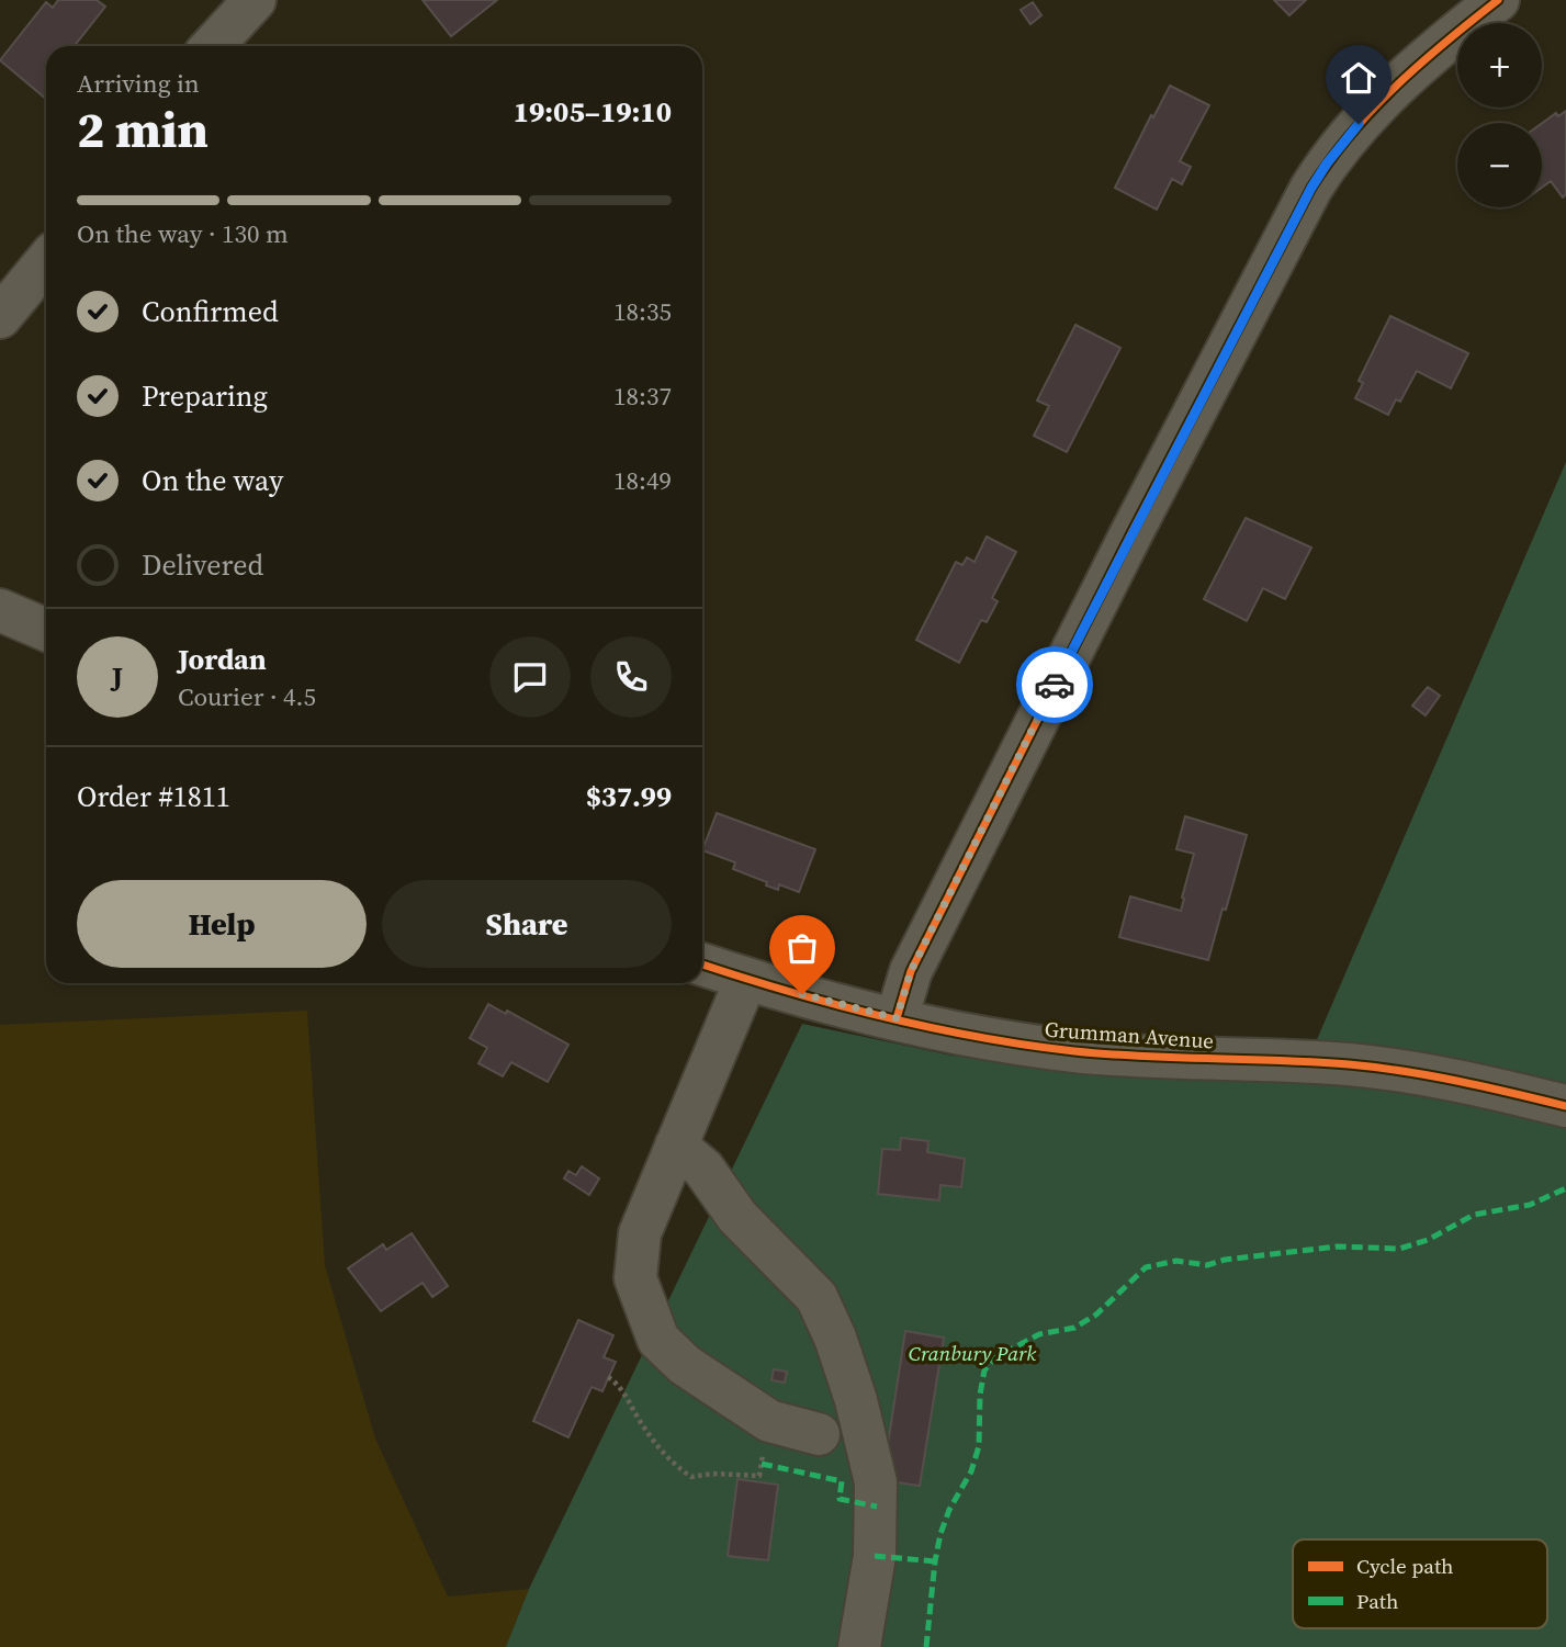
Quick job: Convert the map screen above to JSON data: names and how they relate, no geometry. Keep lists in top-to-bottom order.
{
  "streets": {
    "street": ["Grumman Avenue"]
  },
  "parks": ["Cranbury Park"],
  "legend": ["Cycle path", "Path"],
  "page": {
    "map_buttons": ["+", "−"],
    "heading": ["2 min", "Arriving in", "19:05–19:10"],
    "panel": [
      "Jordan",
      "Courier · 4.5",
      "Order #1811",
      "$37.99"
    ],
    "bar": "On the way · 130 m",
    "list": [
      ["Confirmed", "18:35"],
      ["Preparing", "18:37"],
      ["On the way", "18:49"],
      "Delivered"
    ],
    "round": "J",
    "buttons": ["Help", "Share"]
  }
}
